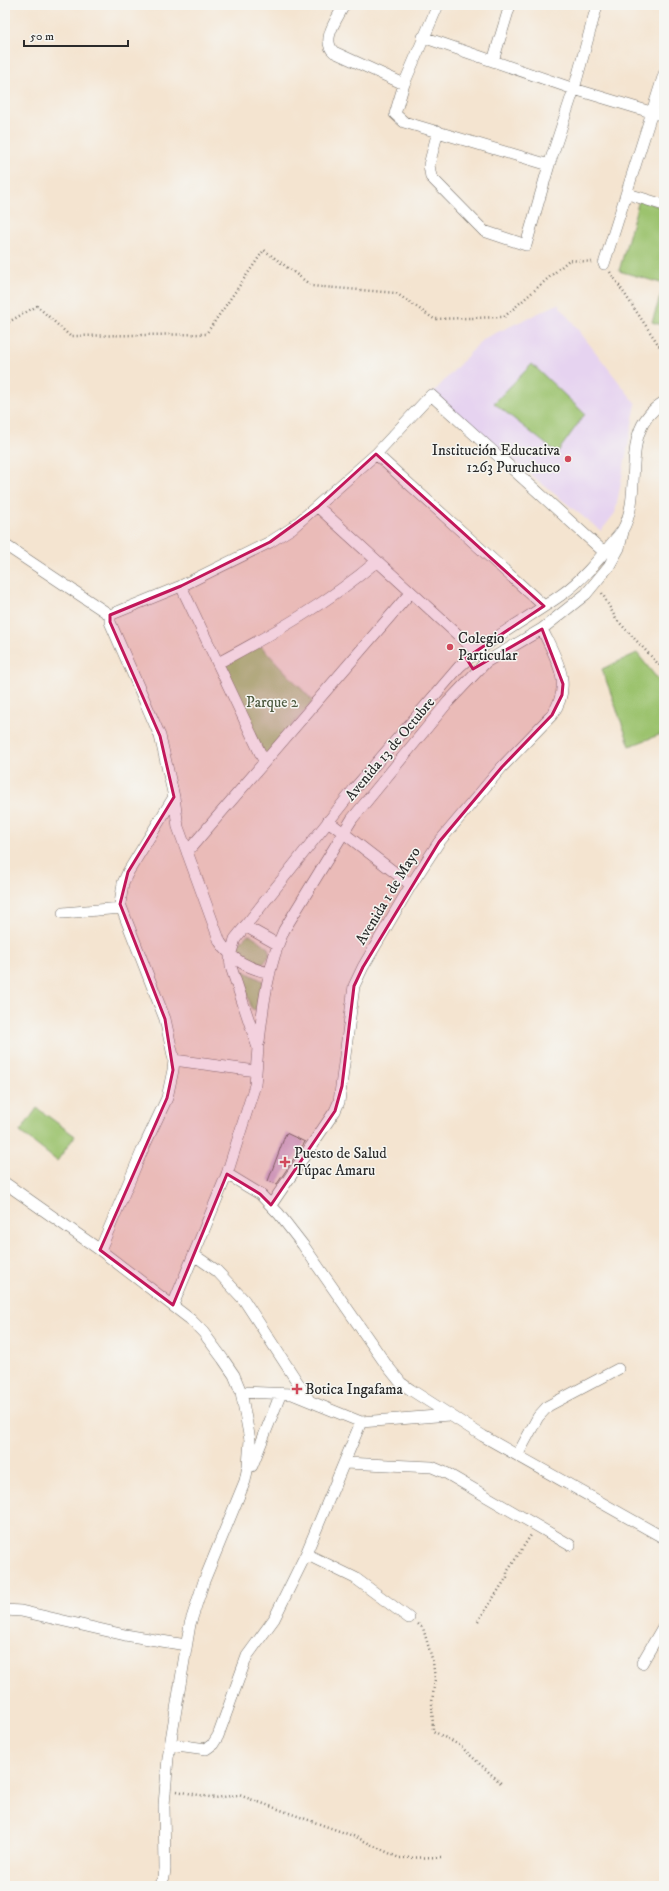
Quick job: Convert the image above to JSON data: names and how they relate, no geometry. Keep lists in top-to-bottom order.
{
  "streets": {
    "street": ["Avenida 13 de Octubre", "Avenida 1 de Mayo"]
  },
  "crossings": [
    ["Avenida 13 de Octubre", "Avenida 1 de Mayo"]
  ],
  "parks": ["Parque 2"],
  "places": {
    "other": ["Institución Educativa 1263 Puruchuco", "Colegio Particular"],
    "health": ["Puesto de Salud Túpac Amaru", "Botica Ingafama"]
  },
  "scale_bar": "50 m"
}
